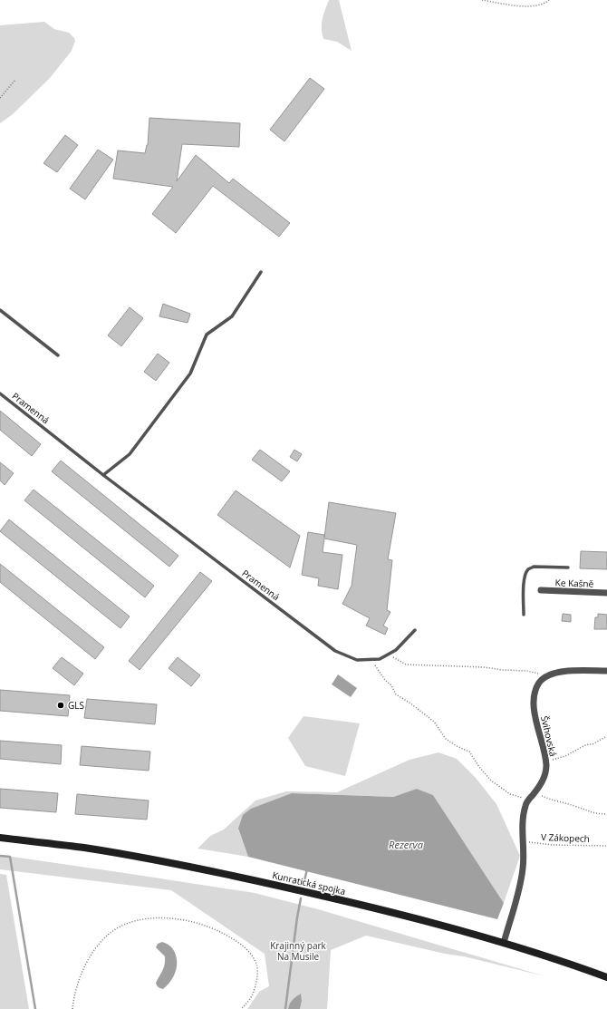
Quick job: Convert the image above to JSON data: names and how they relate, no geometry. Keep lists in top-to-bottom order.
{
  "streets": {
    "main road": ["Kunratická spojka"],
    "street": ["Ke Kašně", "Švihovská"],
    "lane": ["Pramenná"],
    "path": ["V Zákopech"]
  },
  "crossings": [
    ["Švihovská", "V Zákopech"],
    ["Švihovská", "Kunratická spojka"]
  ],
  "water": ["Rezerva"],
  "parks": ["Krajinný park Na Musile"],
  "places": ["GLS"]
}
